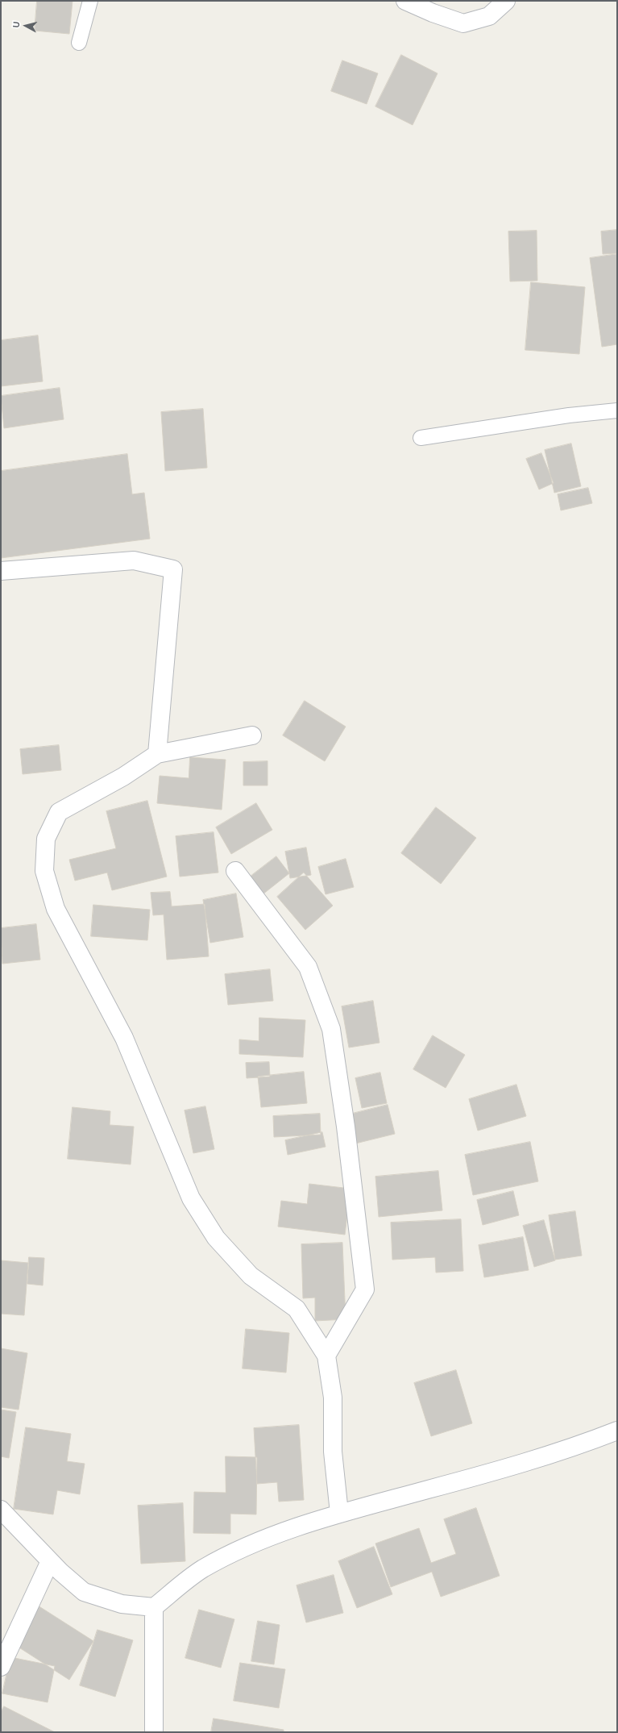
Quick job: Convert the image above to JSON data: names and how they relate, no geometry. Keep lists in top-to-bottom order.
{
  "north": "left"
}
